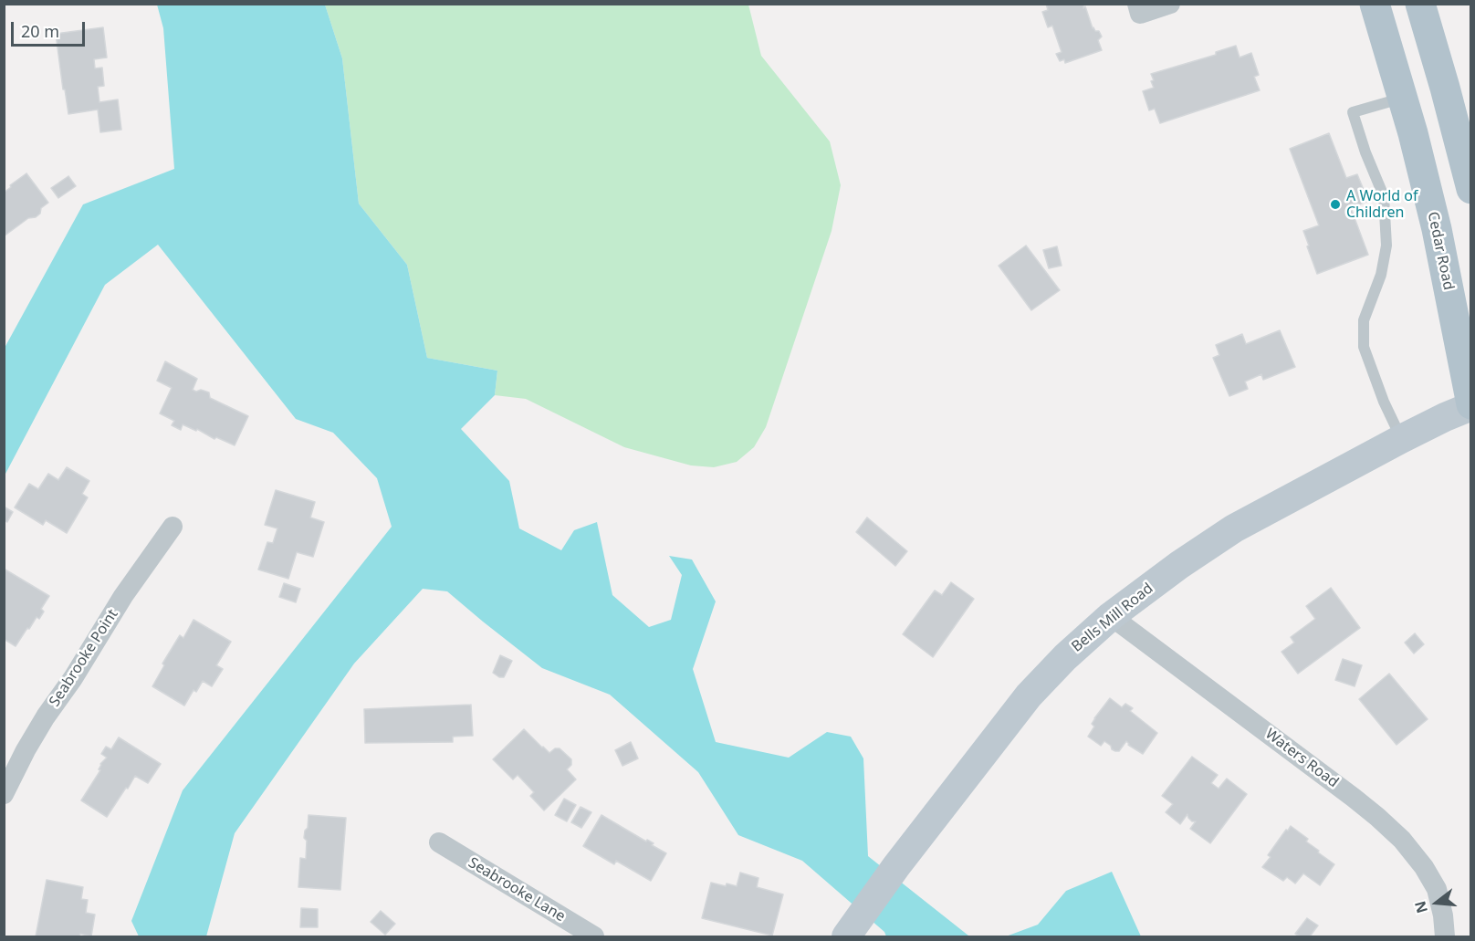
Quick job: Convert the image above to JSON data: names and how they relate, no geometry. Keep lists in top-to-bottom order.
{
  "streets": {
    "main road": ["Cedar Road"],
    "street": [
      "Bells Mill Road",
      "Seabrooke Point",
      "Waters Road",
      "Seabrooke Lane"
    ]
  },
  "crossings": [
    ["Cedar Road", "Bells Mill Road"],
    ["Bells Mill Road", "Waters Road"]
  ],
  "places": ["A World of Children"],
  "scale_bar": "20 m",
  "north": "left"
}
